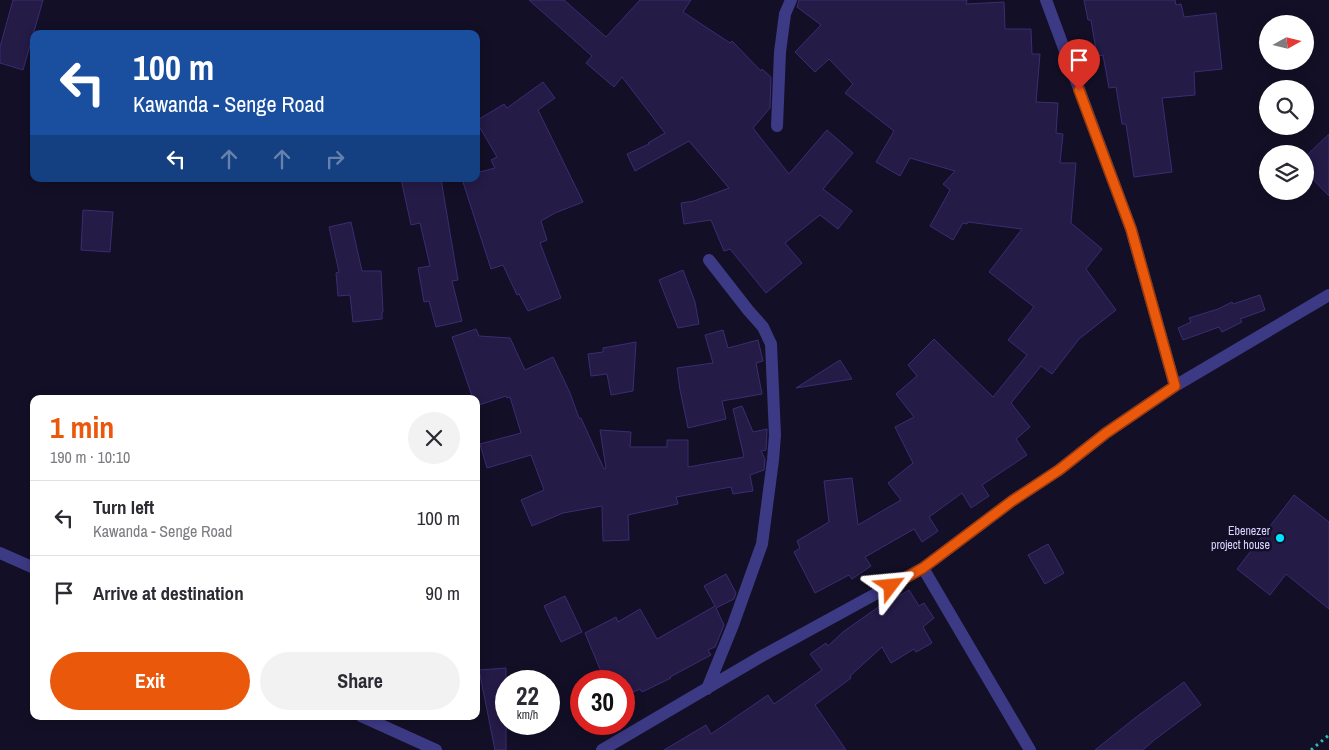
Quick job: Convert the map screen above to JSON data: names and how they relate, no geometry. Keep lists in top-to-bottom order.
{
  "places": ["Ebenezer project house"],
  "north": "right",
  "page": {
    "turn": ["100 m", "Kawanda - Senge Road"],
    "heading": ["1 min", "190 m · 10:10"],
    "list": [
      {
        "name": "Turn left",
        "note": "Kawanda - Senge Road",
        "value": "100 m"
      },
      {
        "name": "Arrive at destination",
        "value": "90 m"
      }
    ],
    "buttons": ["Exit", "Share"],
    "speed": "22 km/h",
    "limit": "30"
  }
}
